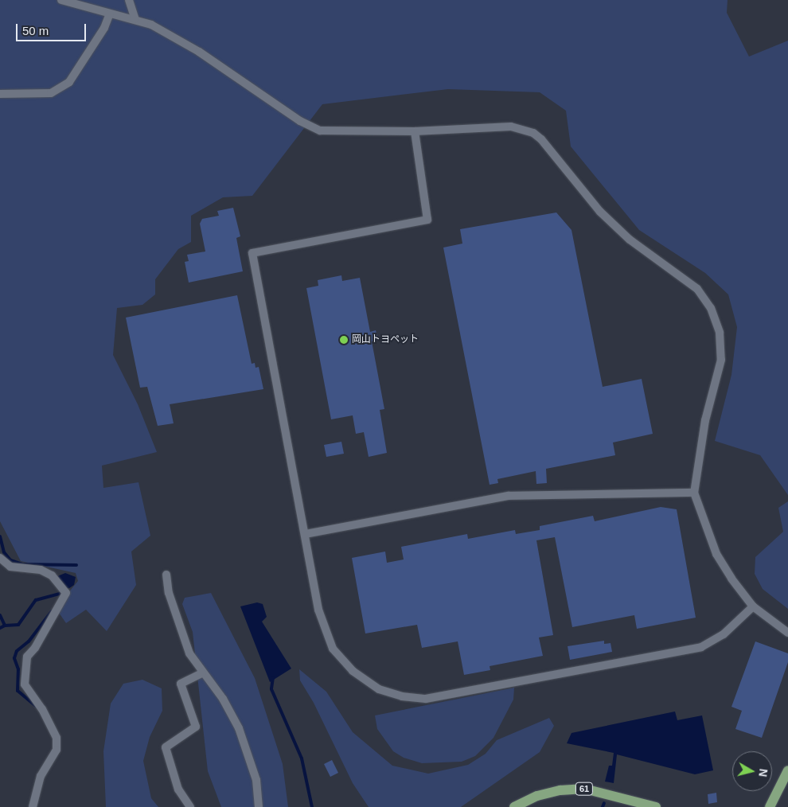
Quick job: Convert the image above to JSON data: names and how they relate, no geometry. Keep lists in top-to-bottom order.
{
  "streets": {
    "main road": ["61"]
  },
  "places": ["岡山トヨペット"],
  "scale_bar": "50 m",
  "north": "right"
}
